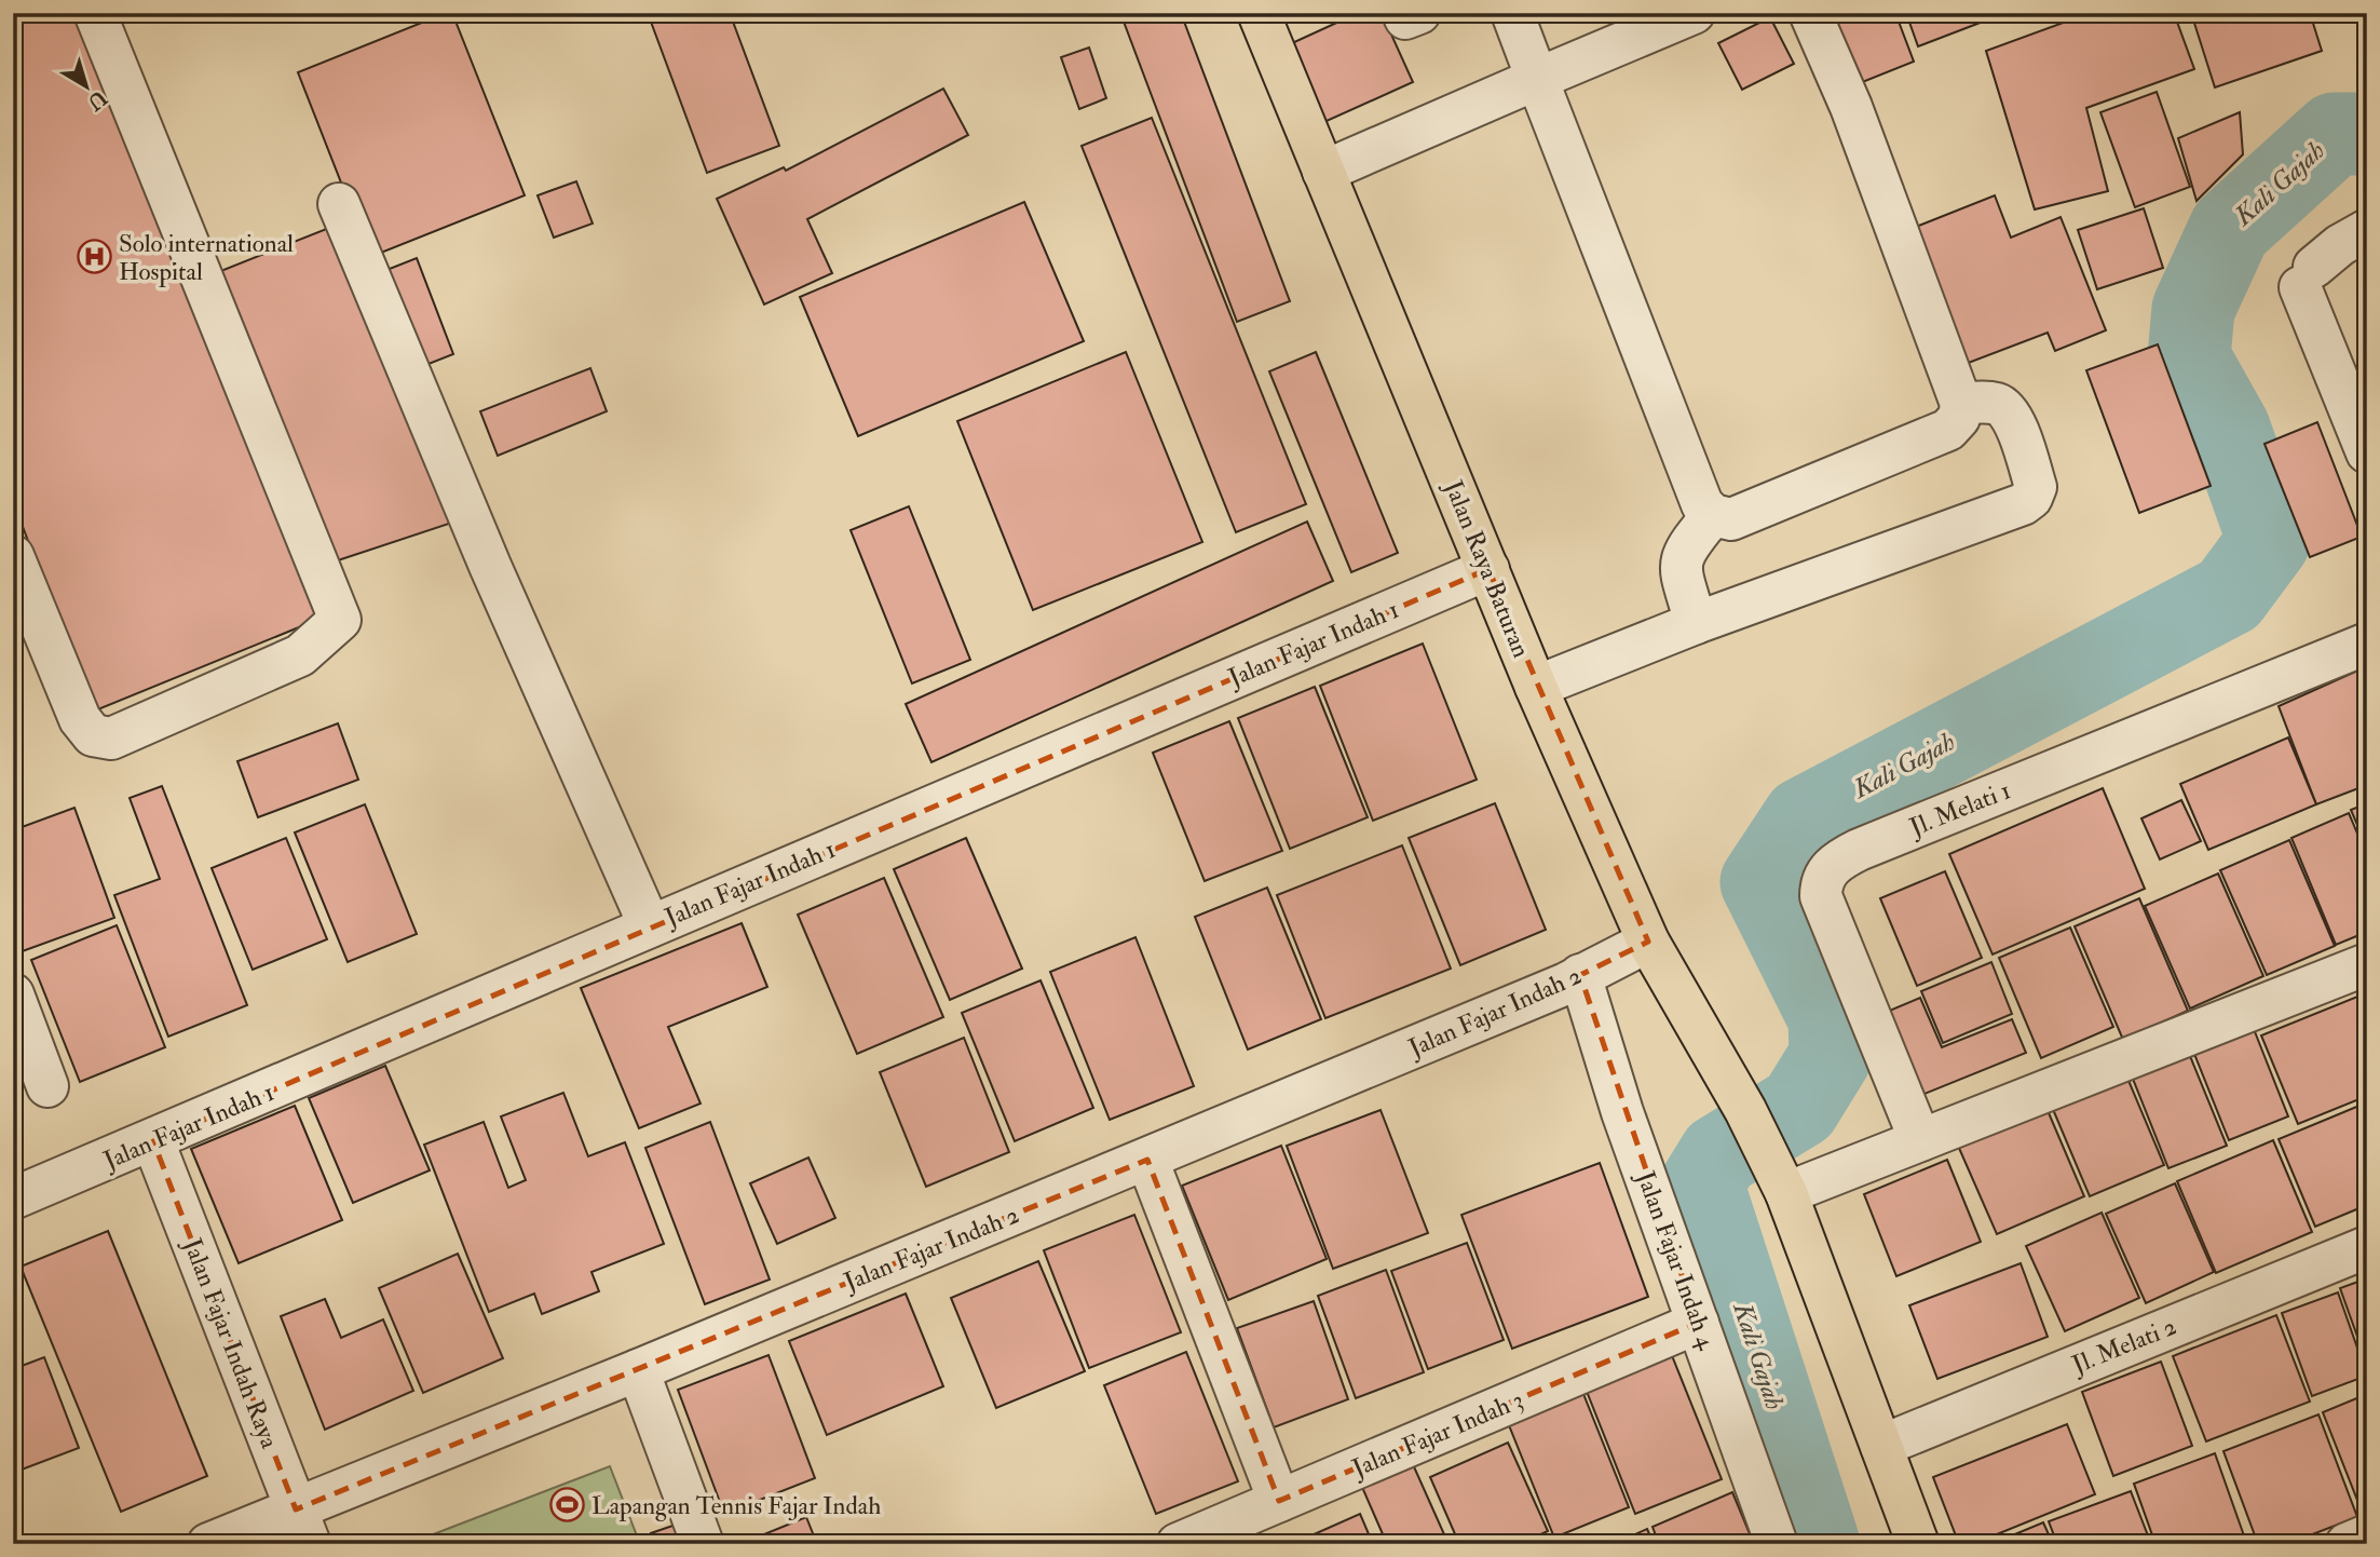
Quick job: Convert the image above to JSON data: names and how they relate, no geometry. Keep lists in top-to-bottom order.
{
  "streets": {
    "main road": ["Jalan Raya Baturan"],
    "street": [
      "Jalan Fajar Indah 1",
      "Jl. Melati 1",
      "Jalan Fajar Indah 2",
      "Jalan Fajar Indah 4",
      "Jalan Fajar Indah Raya",
      "Jl. Melati 2",
      "Jalan Fajar Indah 3"
    ]
  },
  "crossings": [
    ["Jalan Raya Baturan", "Jalan Fajar Indah 1"],
    ["Jalan Raya Baturan", "Jalan Fajar Indah 2"],
    ["Jalan Raya Baturan", "Jl. Melati 2"],
    ["Jalan Fajar Indah 1", "Jalan Fajar Indah Raya"],
    ["Jalan Fajar Indah 2", "Jalan Fajar Indah 4"],
    ["Jalan Fajar Indah 2", "Jalan Fajar Indah Raya"],
    ["Jalan Fajar Indah 4", "Jalan Fajar Indah 3"]
  ],
  "water": ["Kali Gajah"],
  "places": {
    "hospital": ["Solo international Hospital"],
    "sports": ["Lapangan Tennis Fajar Indah"]
  },
  "north": "bottom right"
}
